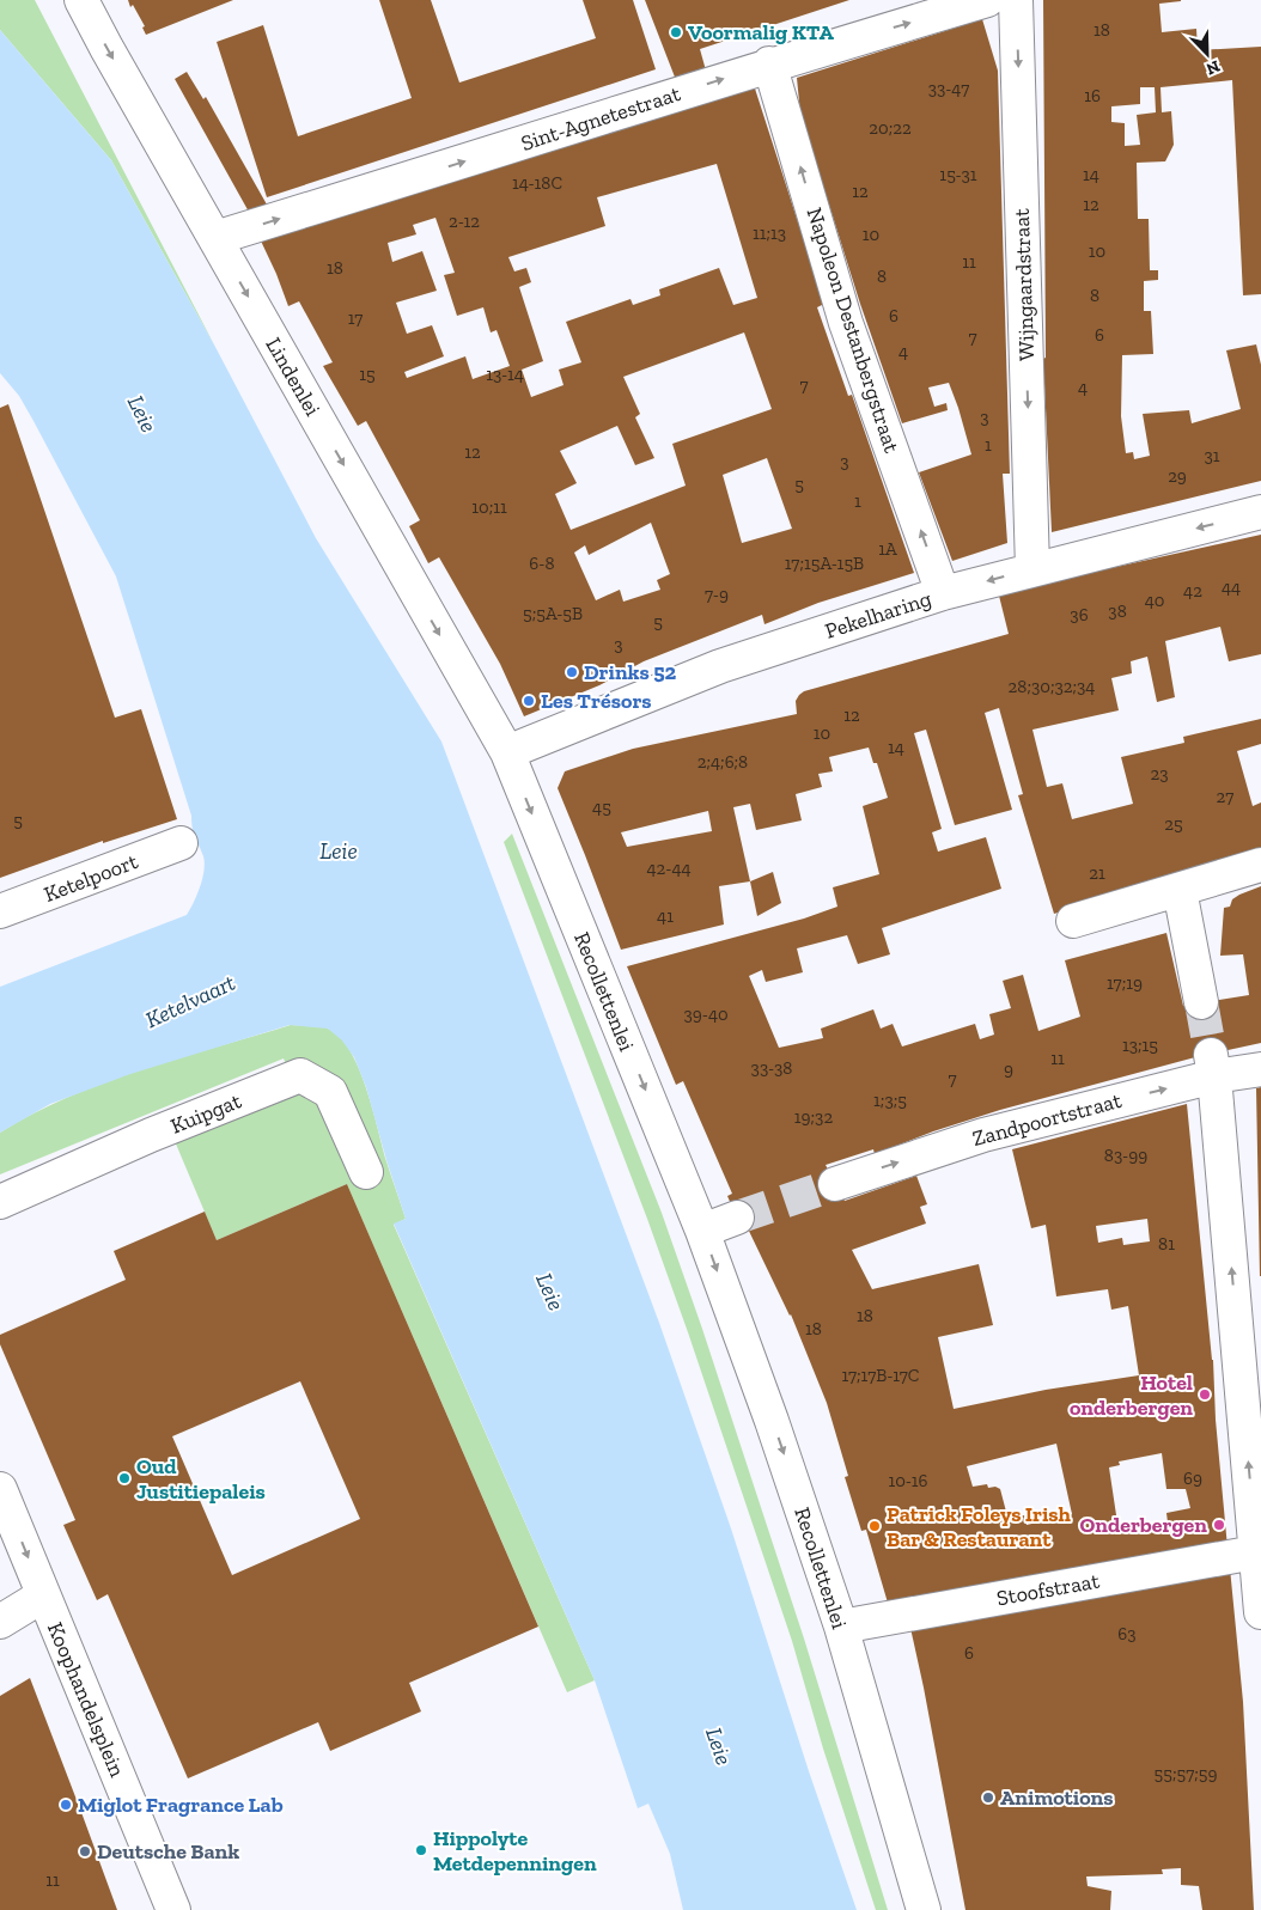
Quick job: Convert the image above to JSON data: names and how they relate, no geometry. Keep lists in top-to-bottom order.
{
  "streets": {
    "street": [
      "Sint-Agnetestraat",
      "Wijngaardstraat",
      "Napoleon Destanbergstraat",
      "Lindenlei",
      "Pekelharing",
      "Ketelpoort",
      "Recollettenlei",
      "Kuipgat",
      "Zandpoortstraat",
      "Stoofstraat",
      "Koophandelsplein"
    ]
  },
  "crossings": [
    ["Sint-Agnetestraat", "Napoleon Destanbergstraat"],
    ["Sint-Agnetestraat", "Lindenlei"],
    ["Wijngaardstraat", "Pekelharing"],
    ["Napoleon Destanbergstraat", "Pekelharing"],
    ["Lindenlei", "Pekelharing"],
    ["Lindenlei", "Recollettenlei"],
    ["Pekelharing", "Recollettenlei"],
    ["Recollettenlei", "Stoofstraat"]
  ],
  "one_way": [
    "Sint-Agnetestraat",
    "Wijngaardstraat",
    "Napoleon Destanbergstraat",
    "Lindenlei",
    "Pekelharing",
    "Recollettenlei",
    "Zandpoortstraat"
  ],
  "water": ["Leie", "Ketelvaart"],
  "places": [
    "Voormalig KTA",
    "Drinks 52",
    "Les Trésors",
    "Hotel onderbergen",
    "Oud Justitiepaleis",
    "Onderbergen",
    "Patrick Foleys Irish Bar & Restaurant",
    "Animotions",
    "Miglot Fragrance Lab",
    "Hippolyte Metdepenningen",
    "Deutsche Bank"
  ],
  "house_numbers": [
    "18",
    "33-47",
    "16",
    "20;22",
    "15-31",
    "14",
    "14-18C",
    "12",
    "12",
    "2-12",
    "11;13",
    "10",
    "10",
    "11",
    "18",
    "8",
    "8",
    "6",
    "17",
    "6",
    "7",
    "4",
    "15",
    "13-14",
    "7",
    "4",
    "3",
    "1",
    "12",
    "31",
    "3",
    "29",
    "5",
    "1",
    "10;11",
    "1A",
    "6-8",
    "17;15A-15B",
    "44",
    "42",
    "7-9",
    "40",
    "38",
    "5;5A-5B",
    "36",
    "5",
    "3",
    "28;30;32;34",
    "12",
    "10",
    "14",
    "2;4;6;8",
    "23",
    "27",
    "45",
    "5",
    "25",
    "42-44",
    "21",
    "41",
    "17;19",
    "39-40",
    "13;15",
    "11",
    "33-38",
    "9",
    "7",
    "1;3;5",
    "19;32",
    "83-99",
    "81",
    "18",
    "18",
    "17;17B-17C",
    "69",
    "10-16",
    "63",
    "6",
    "55;57;59",
    "11"
  ],
  "north": "bottom right"
}
